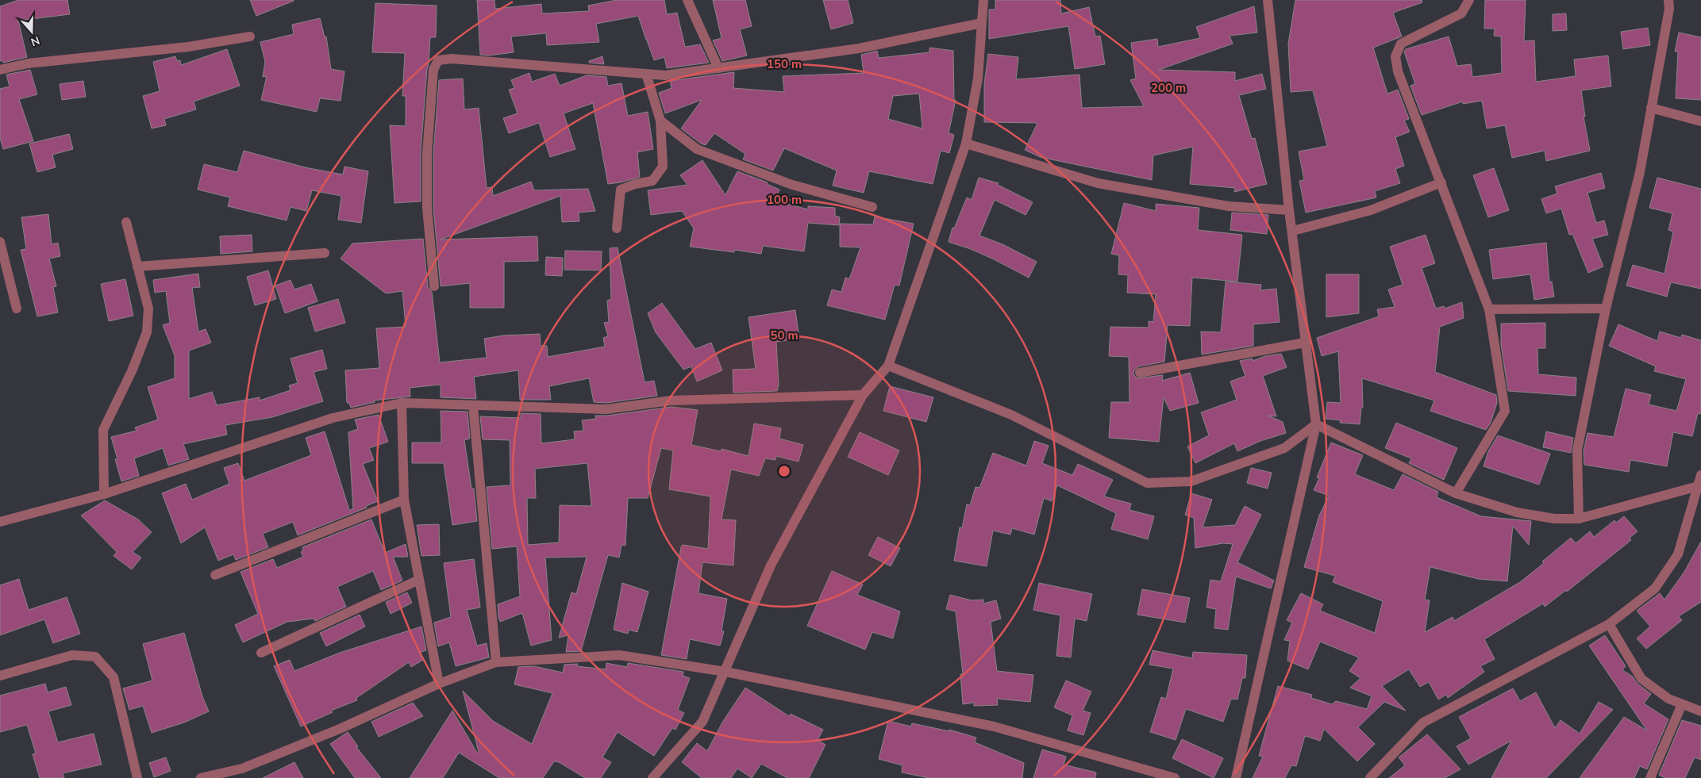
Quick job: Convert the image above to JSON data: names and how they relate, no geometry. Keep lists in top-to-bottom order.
{
  "north": "bottom",
  "rings": [
    "150 m",
    "200 m",
    "100 m",
    "50 m"
  ]
}
